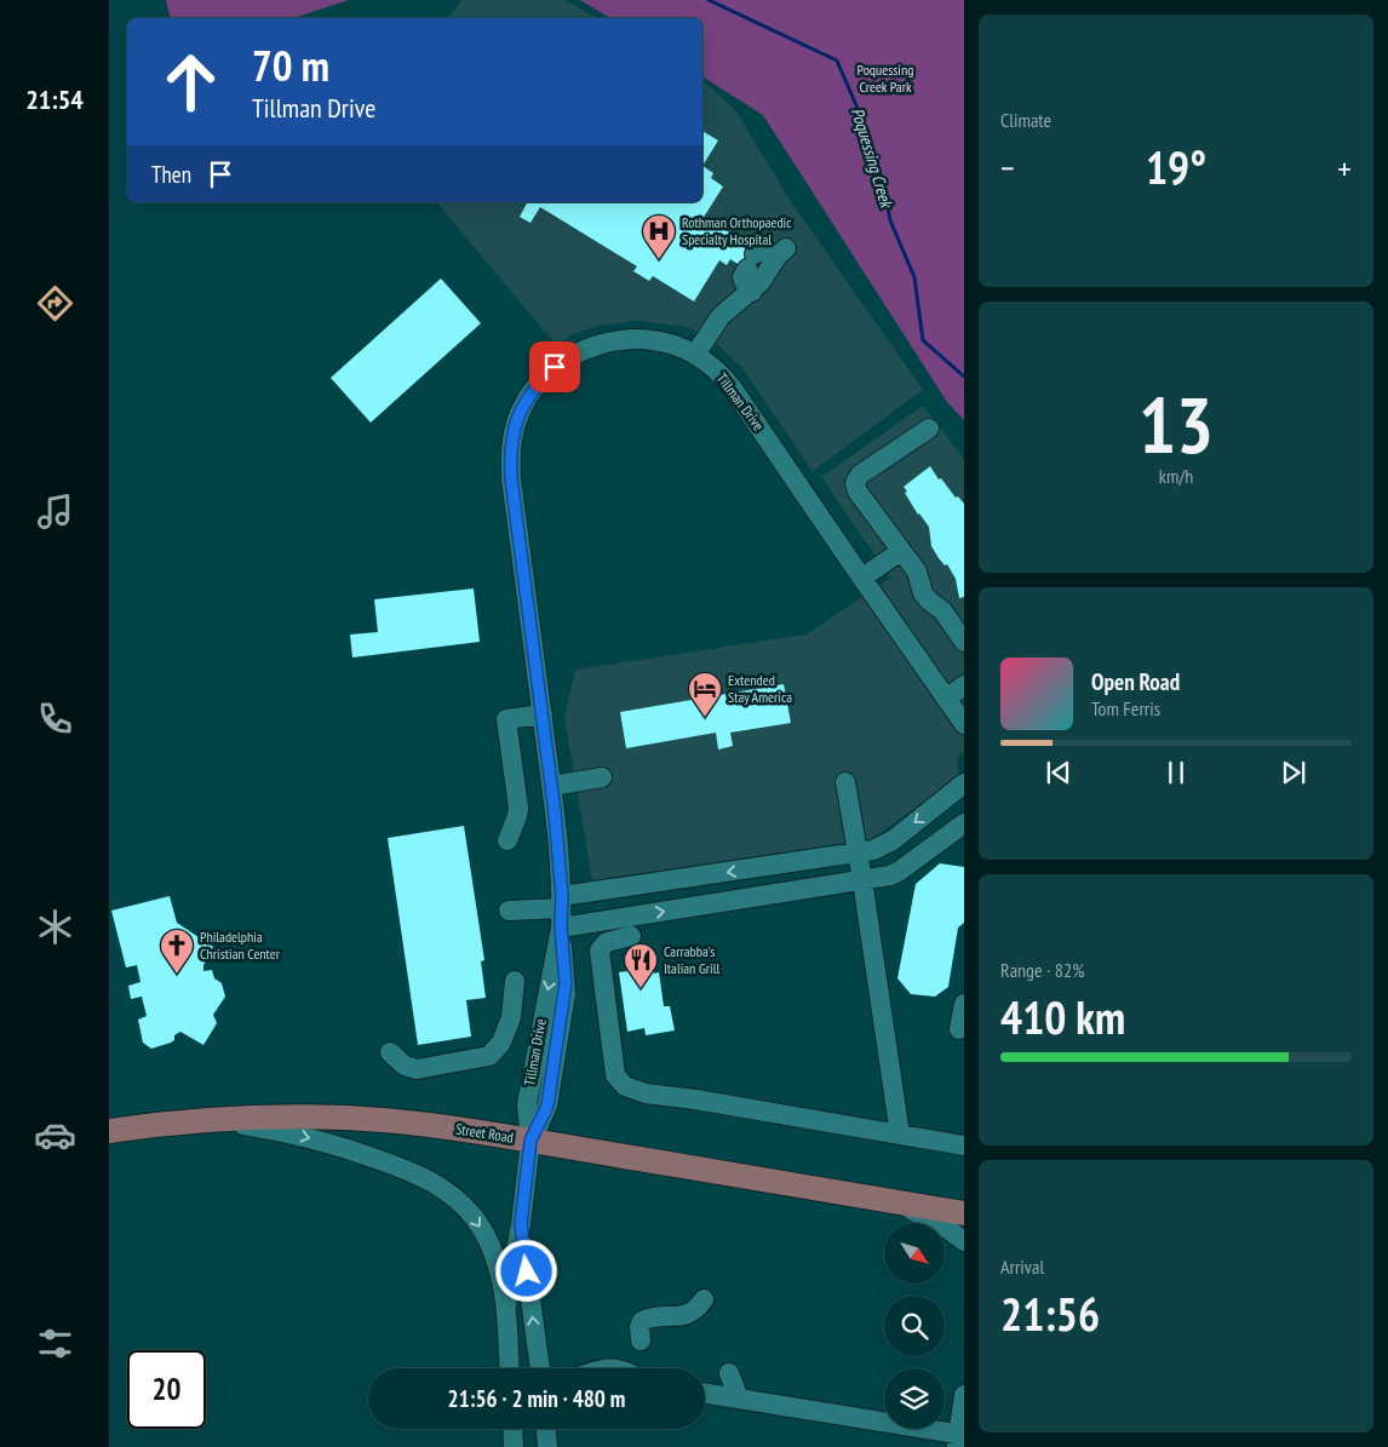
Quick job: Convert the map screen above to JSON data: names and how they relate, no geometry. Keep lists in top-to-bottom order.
{
  "streets": {
    "main road": ["Street Road"],
    "street": ["Tillman Drive"]
  },
  "crossings": [
    ["Tillman Drive", "Street Road"]
  ],
  "water": ["Poquessing Creek"],
  "parks": ["Poquessing Creek Park"],
  "places": {
    "hospital": ["Rothman Orthopaedic Specialty Hospital"],
    "hotel": ["Extended Stay America"],
    "church": ["Philadelphia Christian Center"],
    "restaurant": ["Carrabba's Italian Grill"]
  },
  "north": "bottom right",
  "page": {
    "tabs": "21:54",
    "tile": [
      "Climate",
      ["13", "km/h"],
      ["Range · 82%", "410 km"],
      ["Arrival", "21:56"]
    ],
    "turn": ["70 m", "Tillman Drive"],
    "heat": ["−", "19°", "+"],
    "then": "Then",
    "song": ["Open Road", "Tom Ferris"],
    "limit": "20",
    "trip": "21:56 · 2 min · 480 m"
  }
}
